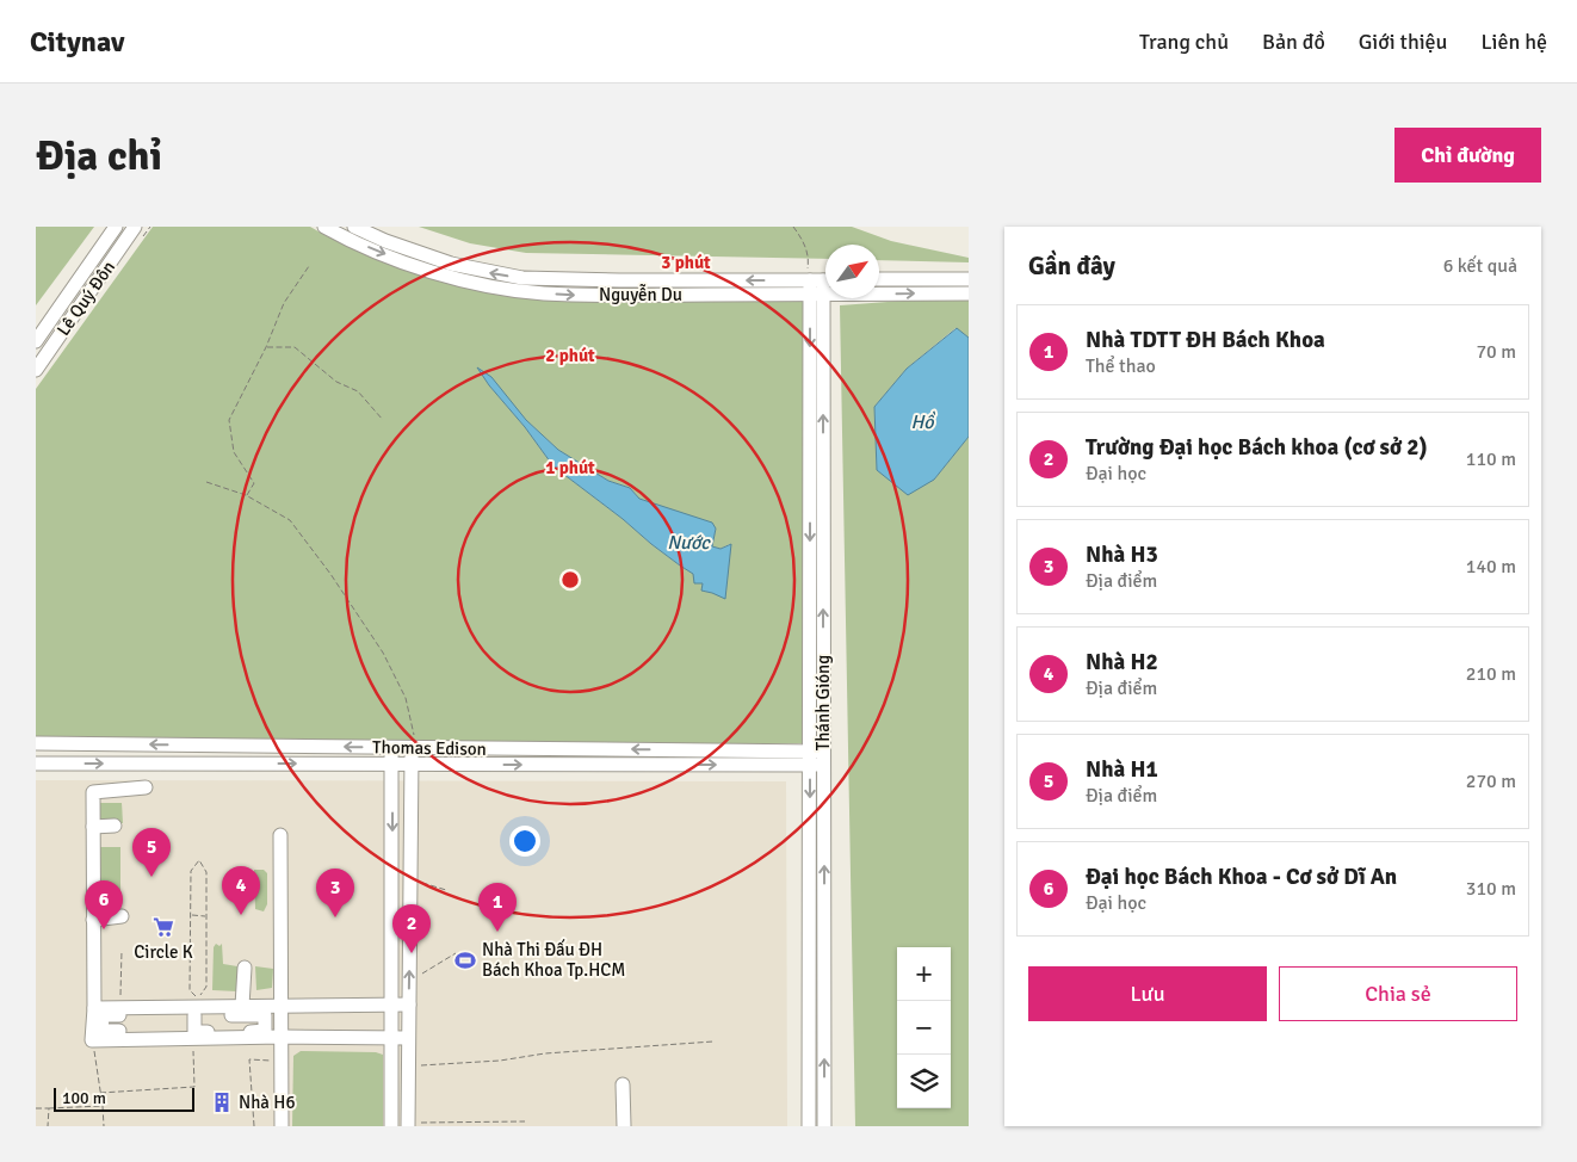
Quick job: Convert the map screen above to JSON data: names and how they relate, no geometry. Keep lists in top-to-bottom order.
{
  "streets": {
    "street": [
      "Nguyễn Du",
      "Lê Quý Đôn",
      "Thánh Gióng",
      "Thomas Edison"
    ]
  },
  "crossings": [
    ["Nguyễn Du", "Thánh Gióng"],
    ["Thánh Gióng", "Thomas Edison"]
  ],
  "water": ["Hồ", "Nước"],
  "places": {
    "supermarket": ["Circle K"],
    "sports": ["Nhà Thi Đấu ĐH Bách Khoa Tp.HCM"],
    "building": ["Nhà H6"]
  },
  "scale_bar": "100 m",
  "north": "top right",
  "page": {
    "header": "Citynav",
    "nav": [
      "Trang chủ",
      "Bản đồ",
      "Giới thiệu",
      "Liên hệ"
    ],
    "buttons": [
      "Chỉ đường",
      ["Lưu", "Chia sẻ"]
    ],
    "title": "Địa chỉ",
    "heading": ["Gần đây", "6 kết quả"],
    "list": [
      {
        "mark": "1",
        "name": "Nhà TDTT ĐH Bách Khoa",
        "note": "Thể thao",
        "value": "70 m"
      },
      {
        "mark": "2",
        "name": "Trường Đại học Bách khoa (cơ sở 2)",
        "note": "Đại học",
        "value": "110 m"
      },
      {
        "mark": "3",
        "name": "Nhà H3",
        "note": "Địa điểm",
        "value": "140 m"
      },
      {
        "mark": "4",
        "name": "Nhà H2",
        "note": "Địa điểm",
        "value": "210 m"
      },
      {
        "mark": "5",
        "name": "Nhà H1",
        "note": "Địa điểm",
        "value": "270 m"
      },
      {
        "mark": "6",
        "name": "Đại học Bách Khoa - Cơ sở Dĩ An",
        "note": "Đại học",
        "value": "310 m"
      }
    ],
    "pins": [
      "5",
      "4",
      "3",
      "6",
      "1",
      "2"
    ],
    "map_buttons": ["+", "−"],
    "scale": "100 m"
  },
  "rings": ["3 phút", "2 phút", "1 phút"]
}
